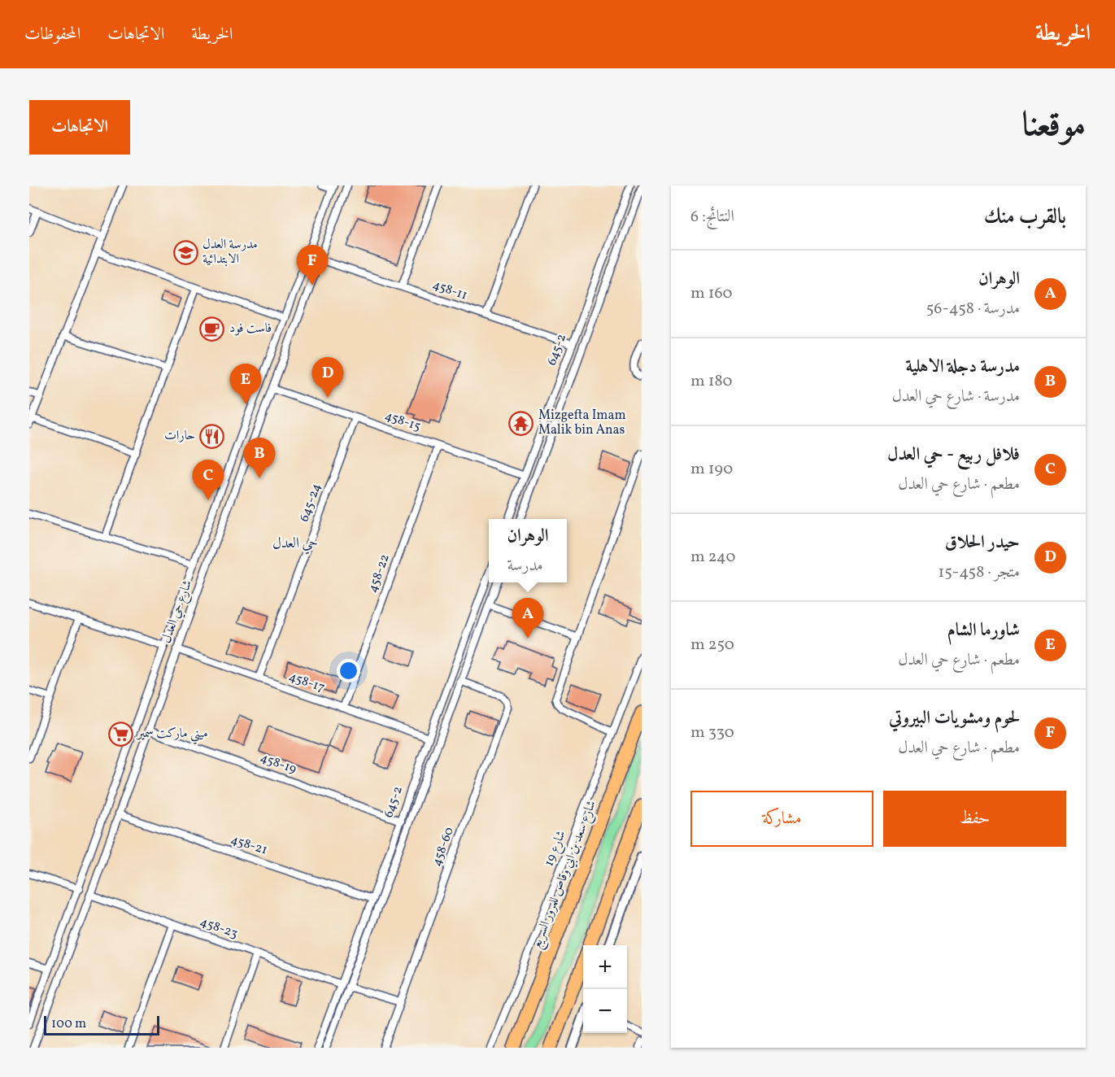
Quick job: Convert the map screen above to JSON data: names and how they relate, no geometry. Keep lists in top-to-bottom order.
{
  "streets": {
    "highway": ["شارع سعد بن ابي وقاص للمرور السريع"],
    "street": [
      "458-11",
      "645-2",
      "458-15",
      "645-24",
      "458-22",
      "شارع حي العدل",
      "458-17",
      "458-19",
      "458-21",
      "458-60",
      "شارع 19",
      "458-23"
    ]
  },
  "crossings": [
    ["458-11", "645-2"],
    ["458-11", "شارع حي العدل"],
    ["645-2", "458-15"],
    ["645-2", "458-17"],
    ["645-2", "458-19"],
    ["645-2", "458-21"],
    ["645-2", "458-60"],
    ["645-2", "458-23"],
    ["458-15", "645-24"],
    ["458-15", "458-22"],
    ["458-15", "شارع حي العدل"],
    ["645-24", "458-17"],
    ["458-22", "458-17"],
    ["شارع حي العدل", "458-17"],
    ["شارع حي العدل", "458-19"],
    ["شارع حي العدل", "458-21"],
    ["شارع حي العدل", "458-23"]
  ],
  "districts": ["حي العدل"],
  "places": {
    "school or university": ["مدرسة العدل الابتدائية"],
    "cafe": ["فاست فود"],
    "temple": ["Mizgefta Imam Malik bin Anas"],
    "restaurant": ["حارات"],
    "supermarket": ["ميني ماركت سمير"]
  },
  "scale_bar": "100 m",
  "page": {
    "header": "الخريطة",
    "nav": ["الخريطة", "الاتجاهات", "المحفوظات"],
    "title": "موقعنا",
    "buttons": [
      "الاتجاهات",
      ["حفظ", "مشاركة"]
    ],
    "heading": ["بالقرب منك", "النتائج: 6"],
    "pins": [
      "F",
      "D",
      "E",
      "B",
      "C",
      "A"
    ],
    "list": [
      {
        "mark": "A",
        "name": "الوهران",
        "note": "مدرسة · 458-56",
        "value": "160 m"
      },
      {
        "mark": "B",
        "name": "مدرسة دجلة الاهلية",
        "note": "مدرسة · شارع حي العدل",
        "value": "180 m"
      },
      {
        "mark": "C",
        "name": "فلافل ربيع - حي العدل",
        "note": "مطعم · شارع حي العدل",
        "value": "190 m"
      },
      {
        "mark": "D",
        "name": "حيدر الحلاق",
        "note": "متجر · 458-15",
        "value": "240 m"
      },
      {
        "mark": "E",
        "name": "شاورما الشام",
        "note": "مطعم · شارع حي العدل",
        "value": "250 m"
      },
      {
        "mark": "F",
        "name": "لحوم ومشويات البيروتي",
        "note": "مطعم · شارع حي العدل",
        "value": "330 m"
      }
    ],
    "popup": ["الوهران", "مدرسة"],
    "map_buttons": ["+", "−"],
    "scale": "100 m"
  }
}
